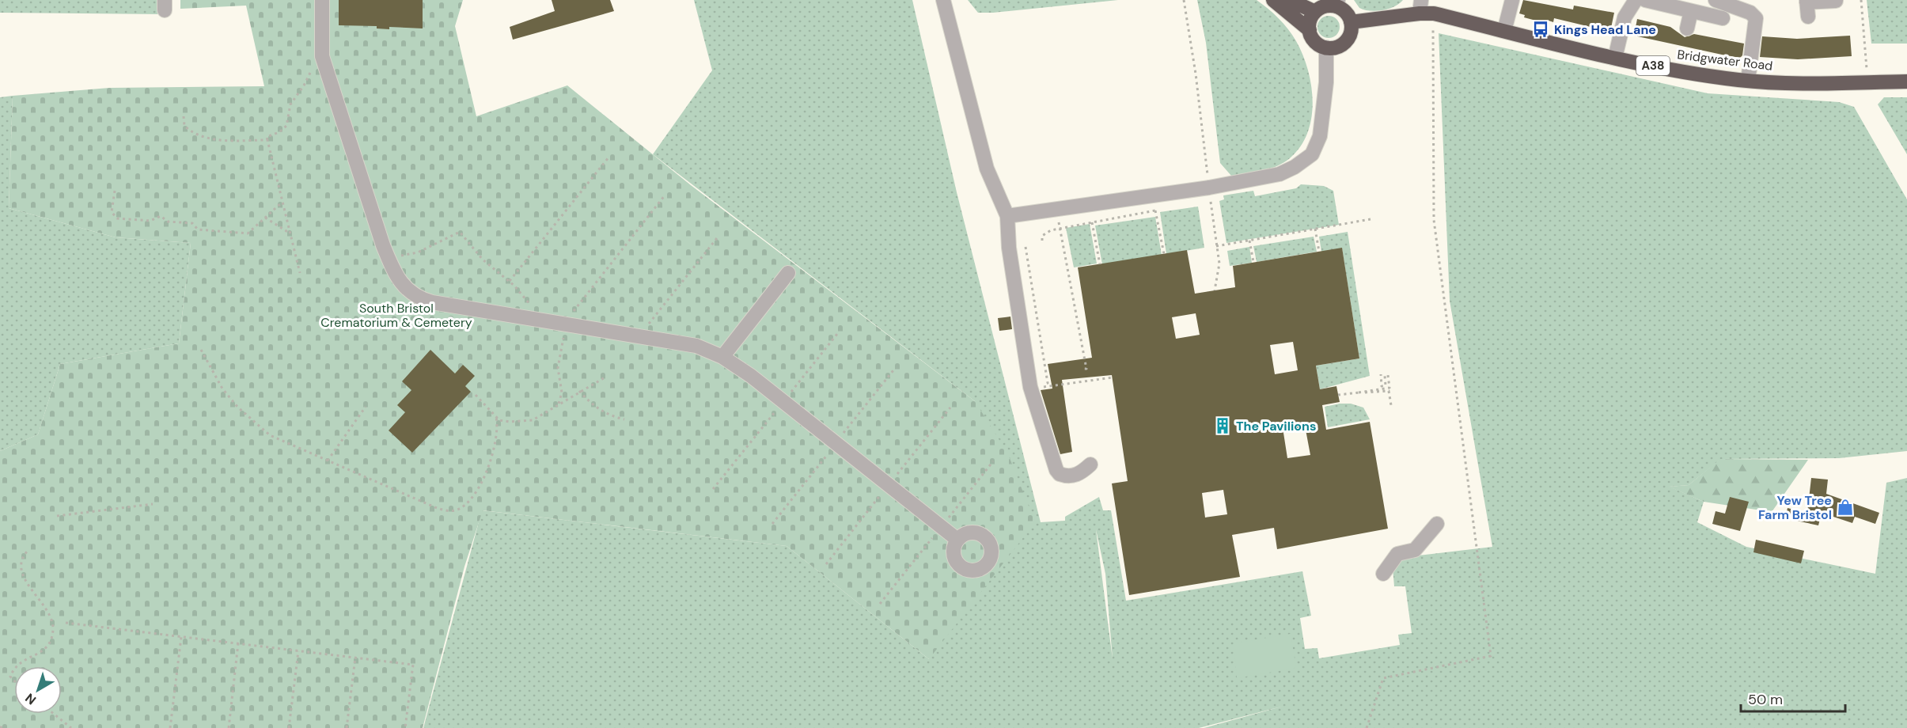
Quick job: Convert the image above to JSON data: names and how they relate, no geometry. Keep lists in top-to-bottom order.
{
  "streets": {
    "highway": ["Bridgwater Road", "A38"]
  },
  "crossings": [
    ["Bridgwater Road", "A38"]
  ],
  "parks": ["South Bristol Crematorium & Cemetery"],
  "places": {
    "bus stop": ["Kings Head Lane"],
    "building": ["The Pavilions"],
    "shop": ["Yew Tree Farm Bristol"]
  },
  "scale_bar": "50 m",
  "north": "bottom left"
}
